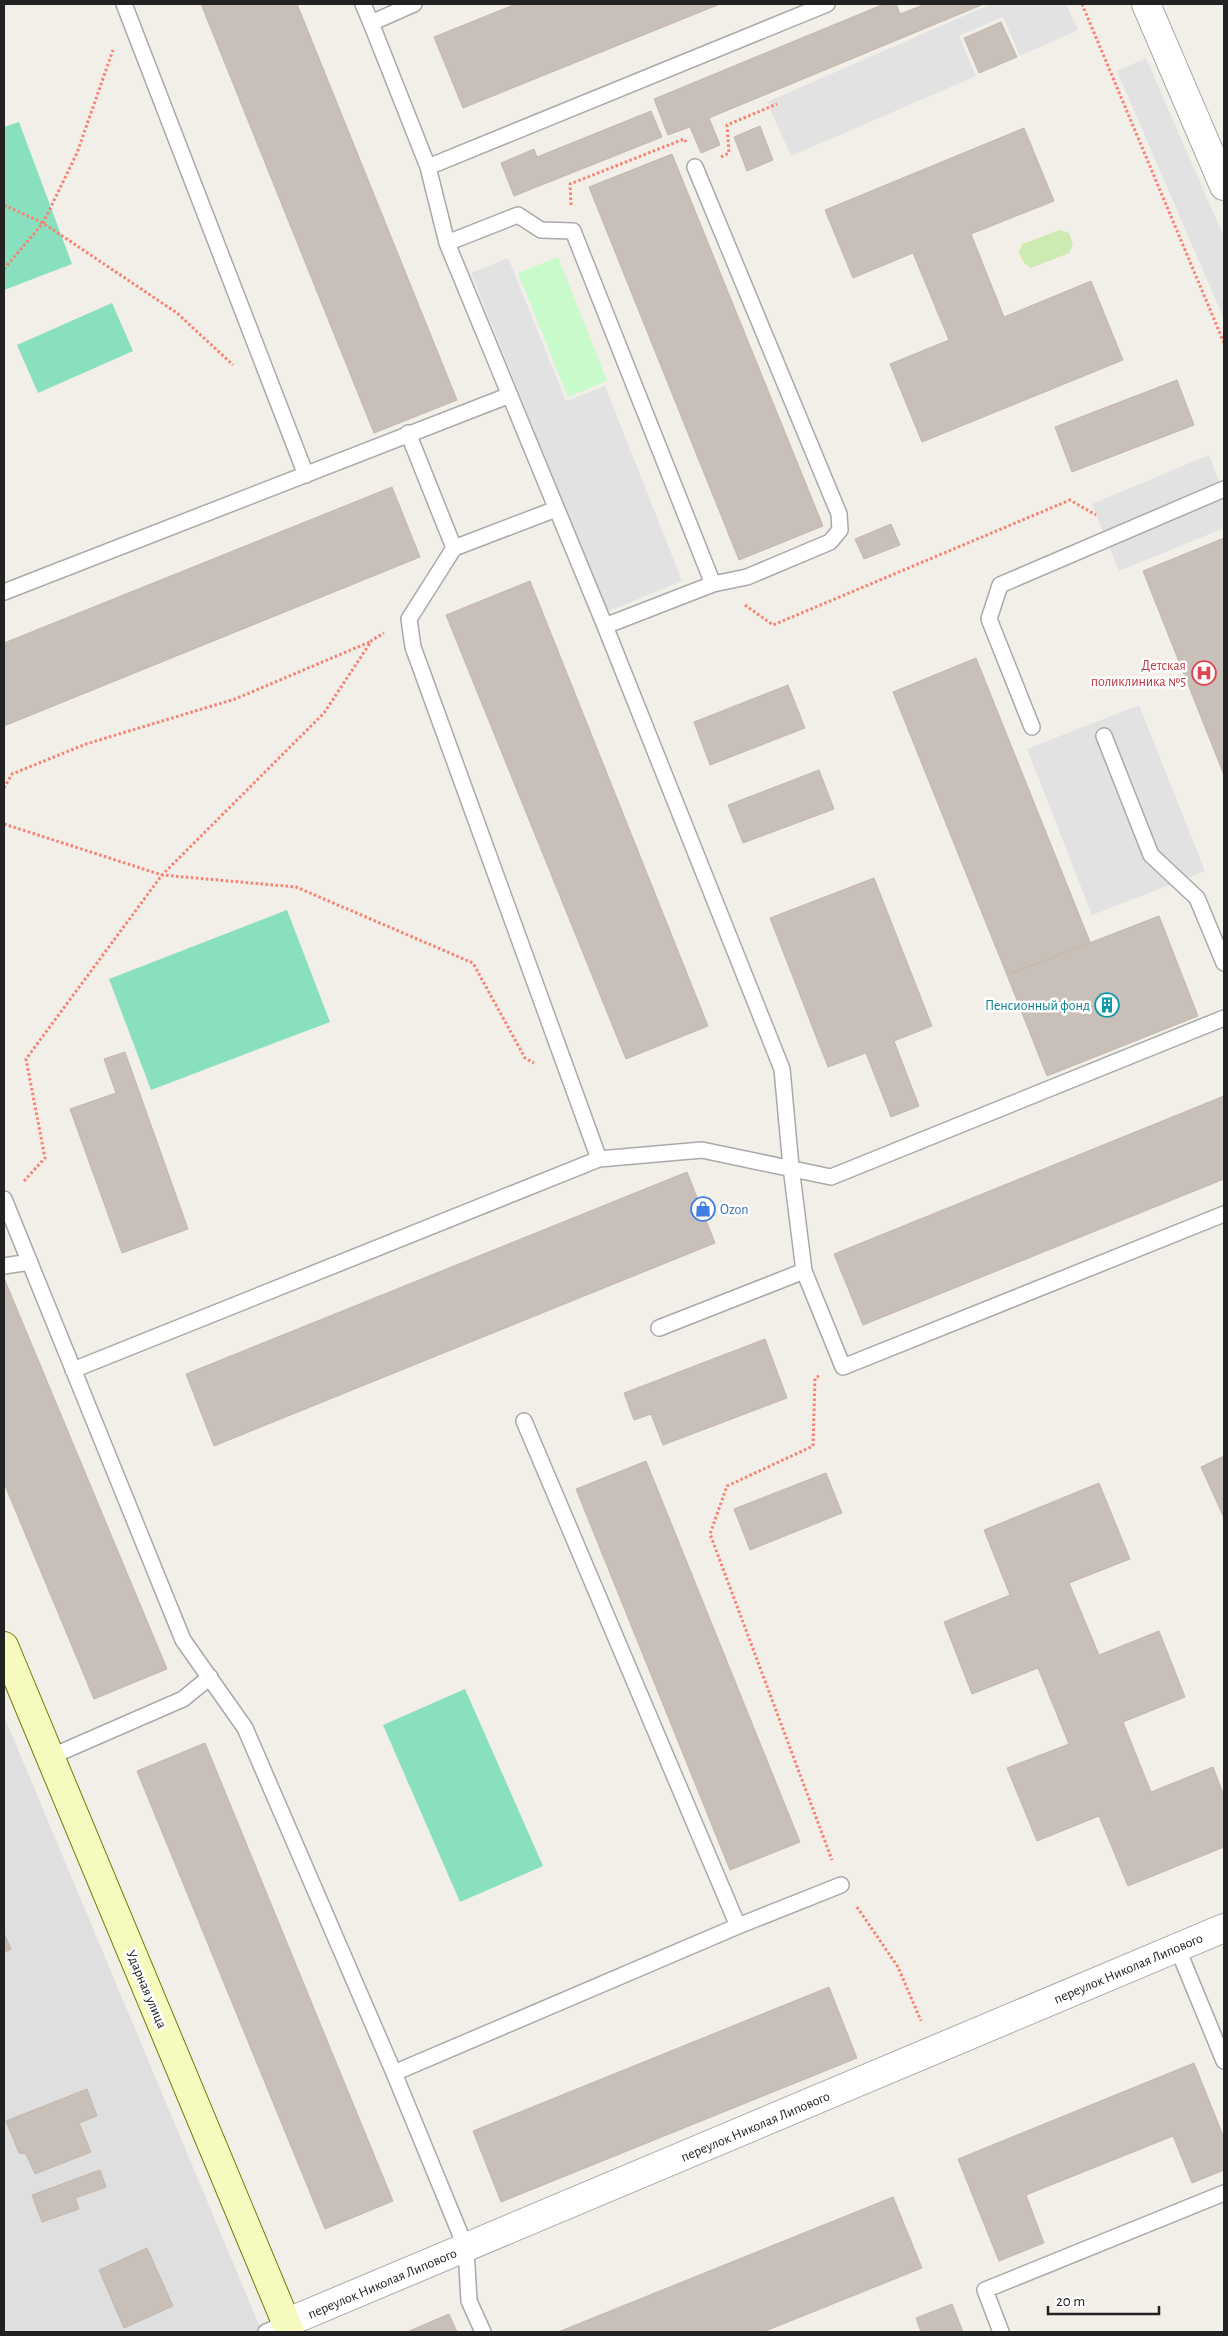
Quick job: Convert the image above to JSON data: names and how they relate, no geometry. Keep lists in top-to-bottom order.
{
  "streets": {
    "street": ["переулок Николая Липового", "Ударная улица"]
  },
  "crossings": [
    ["переулок Николая Липового", "Ударная улица"]
  ],
  "places": {
    "hospital": ["Детская поликлиника №5"],
    "building": ["Пенсионный фонд"],
    "shop": ["Ozon"]
  },
  "scale_bar": "20 m"
}
